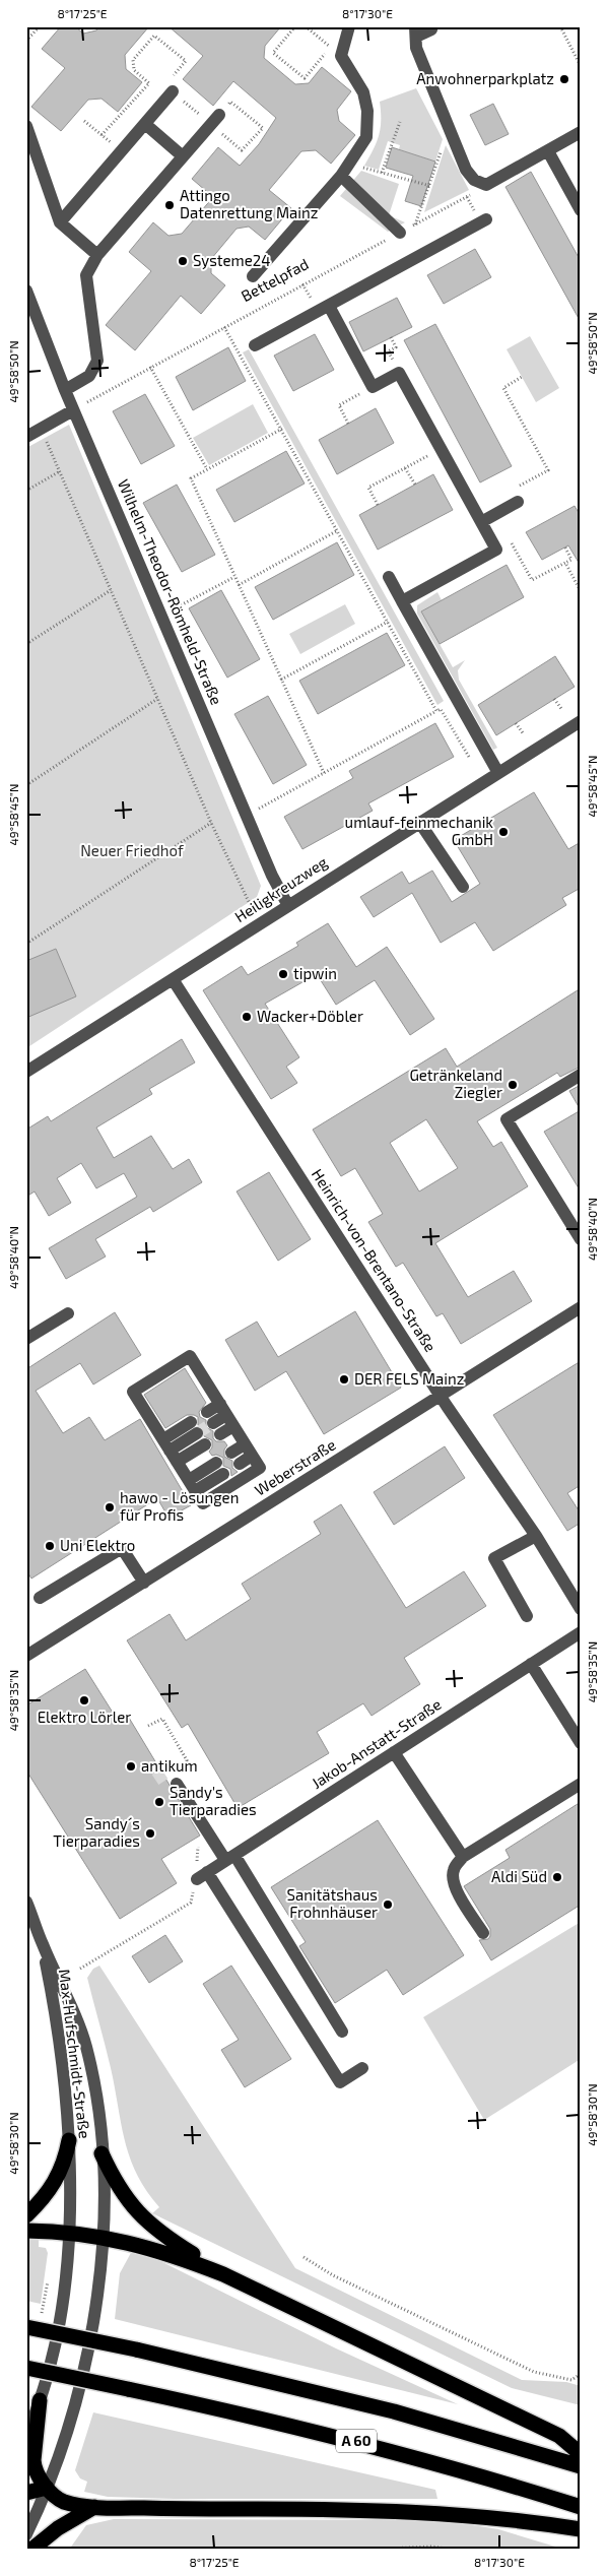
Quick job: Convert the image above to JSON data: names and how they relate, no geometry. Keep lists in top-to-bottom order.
{
  "streets": {
    "highway": ["A 60"],
    "street": [
      "Wilhelm-Theodor-Römheld-Straße",
      "Heiligkreuzweg",
      "Heinrich-von-Brentano-Straße",
      "Weberstraße",
      "Jakob-Anstatt-Straße",
      "Max-Hufschmidt-Straße"
    ],
    "path": ["Bettelpfad"]
  },
  "crossings": [
    ["Bettelpfad", "Wilhelm-Theodor-Römheld-Straße"],
    ["Wilhelm-Theodor-Römheld-Straße", "Heiligkreuzweg"],
    ["Heiligkreuzweg", "Heinrich-von-Brentano-Straße"],
    ["Heinrich-von-Brentano-Straße", "Weberstraße"]
  ],
  "parks": ["Neuer Friedhof"],
  "places": [
    "Anwohnerparkplatz",
    "Attingo Datenrettung Mainz",
    "Systeme24",
    "umlauf-feinmechanik GmbH",
    "tipwin",
    "Wacker+Döbler",
    "Getränkeland Ziegler",
    "DER FELS Mainz",
    "hawo - Lösungen für Profis",
    "Uni Elektro",
    "Elektro Lörler",
    "antikum",
    "Sandy's Tierparadies",
    "Sandy´s Tierparadies",
    "Aldi Süd",
    "Sanitätshaus Frohnhäuser"
  ],
  "coordinates": [
    "8°17'25\"E",
    "8°17'30\"E",
    "49°58'50\"N",
    "49°58'45\"N",
    "49°58'40\"N",
    "49°58'35\"N",
    "49°58'30\"N"
  ]
}
